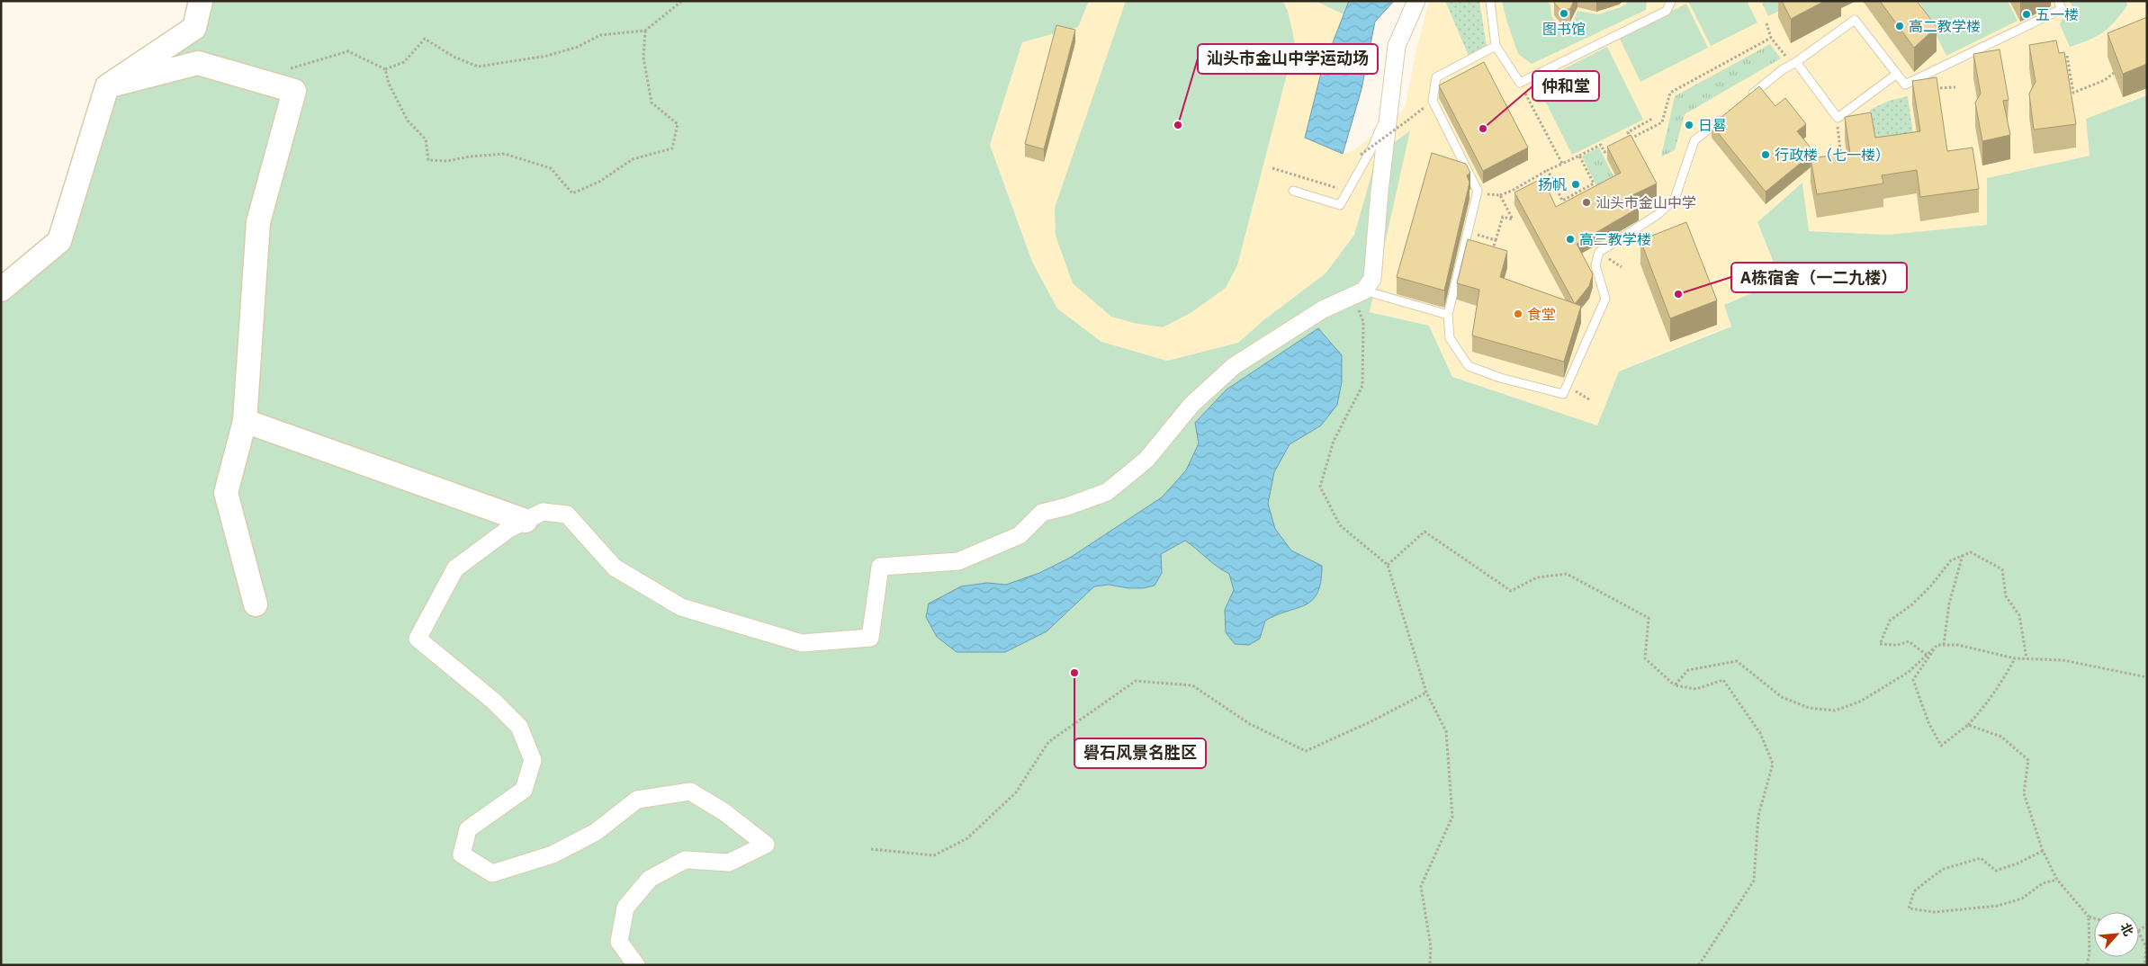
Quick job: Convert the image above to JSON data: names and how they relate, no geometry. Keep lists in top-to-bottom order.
{
  "places": [
    "图书馆",
    "五一楼",
    "高二教学楼",
    "汕头市金山中学运动场",
    "日晷",
    "仲和堂",
    "行政楼（七一楼）",
    "扬帆",
    "汕头市金山中学",
    "高三教学楼",
    "A栋宿舍（一二九楼）",
    "食堂",
    "礐石风景名胜区"
  ],
  "north": "top right"
}
